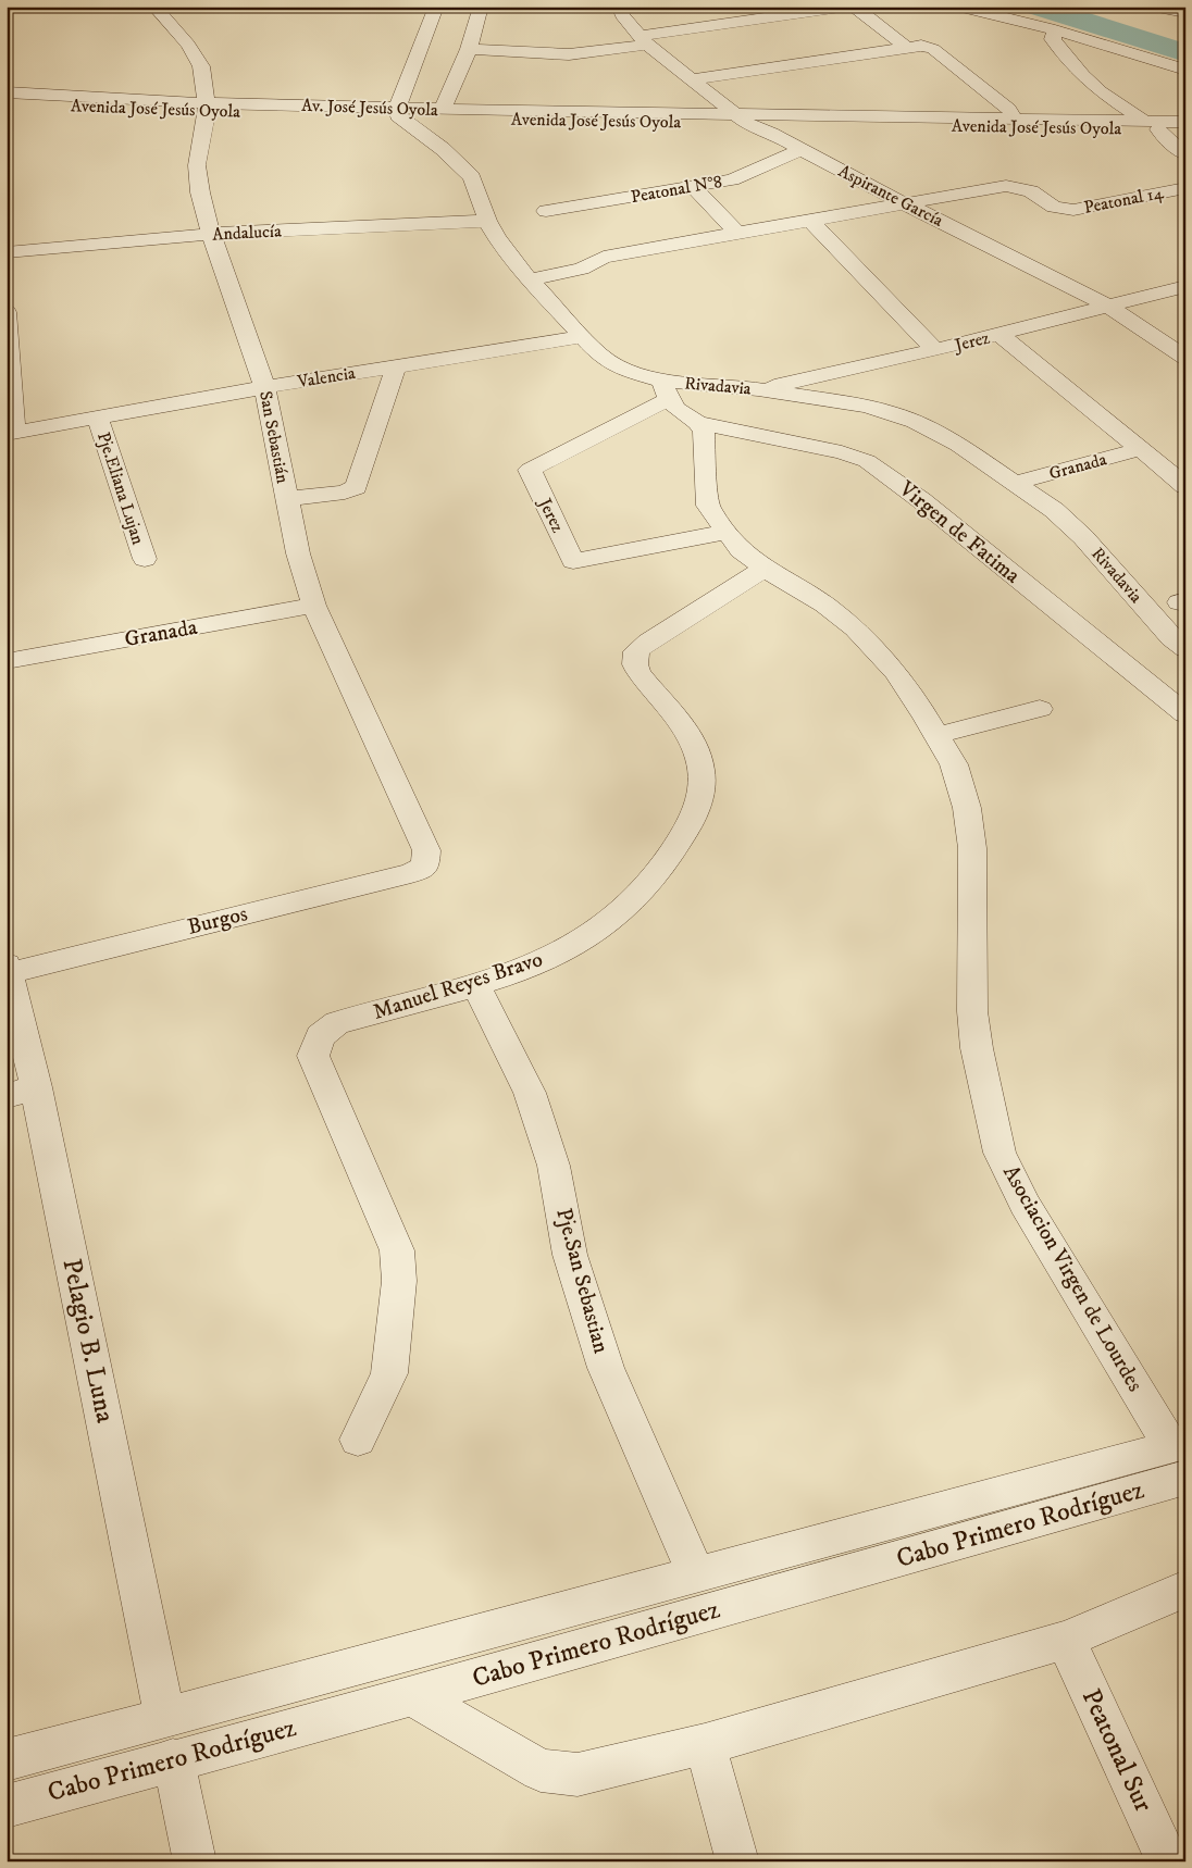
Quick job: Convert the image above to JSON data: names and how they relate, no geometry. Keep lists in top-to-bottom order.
{
  "streets": {
    "street": [
      "Av. José Jesús Oyola",
      "Avenida José Jesús Oyola",
      "Peatonal N°8",
      "Aspirante García",
      "Peatonal 14",
      "Andalucía",
      "Jerez",
      "Valencia",
      "Rivadavia",
      "San Sebastián",
      "Granada",
      "Pje.Eliana Lujan",
      "Virgen de Fatima",
      "Burgos",
      "Manuel Reyes Bravo",
      "Asociacion Virgen de Lourdes",
      "Pje.San Sebastian",
      "Pelagio B. Luna",
      "Cabo Primero Rodríguez",
      "Peatonal Sur"
    ]
  },
  "crossings": [
    ["Av. José Jesús Oyola", "Avenida José Jesús Oyola"],
    ["Av. José Jesús Oyola", "Aspirante García"],
    ["Av. José Jesús Oyola", "Rivadavia"],
    ["Avenida José Jesús Oyola", "Aspirante García"],
    ["Avenida José Jesús Oyola", "Rivadavia"],
    ["Avenida José Jesús Oyola", "San Sebastián"],
    ["Peatonal N°8", "Aspirante García"],
    ["Aspirante García", "Peatonal 14"],
    ["Aspirante García", "Jerez"],
    ["Peatonal 14", "Rivadavia"],
    ["Andalucía", "Rivadavia"],
    ["Andalucía", "San Sebastián"],
    ["Jerez", "Rivadavia"],
    ["Jerez", "Asociacion Virgen de Lourdes"],
    ["Valencia", "Rivadavia"],
    ["Valencia", "San Sebastián"],
    ["Valencia", "Pje.Eliana Lujan"],
    ["Rivadavia", "Granada"],
    ["San Sebastián", "Granada"],
    ["San Sebastián", "Burgos"],
    ["Virgen de Fatima", "Asociacion Virgen de Lourdes"],
    ["Burgos", "Pelagio B. Luna"],
    ["Manuel Reyes Bravo", "Asociacion Virgen de Lourdes"],
    ["Manuel Reyes Bravo", "Pje.San Sebastian"],
    ["Asociacion Virgen de Lourdes", "Cabo Primero Rodríguez"],
    ["Pje.San Sebastian", "Cabo Primero Rodríguez"],
    ["Pelagio B. Luna", "Cabo Primero Rodríguez"]
  ]
}
